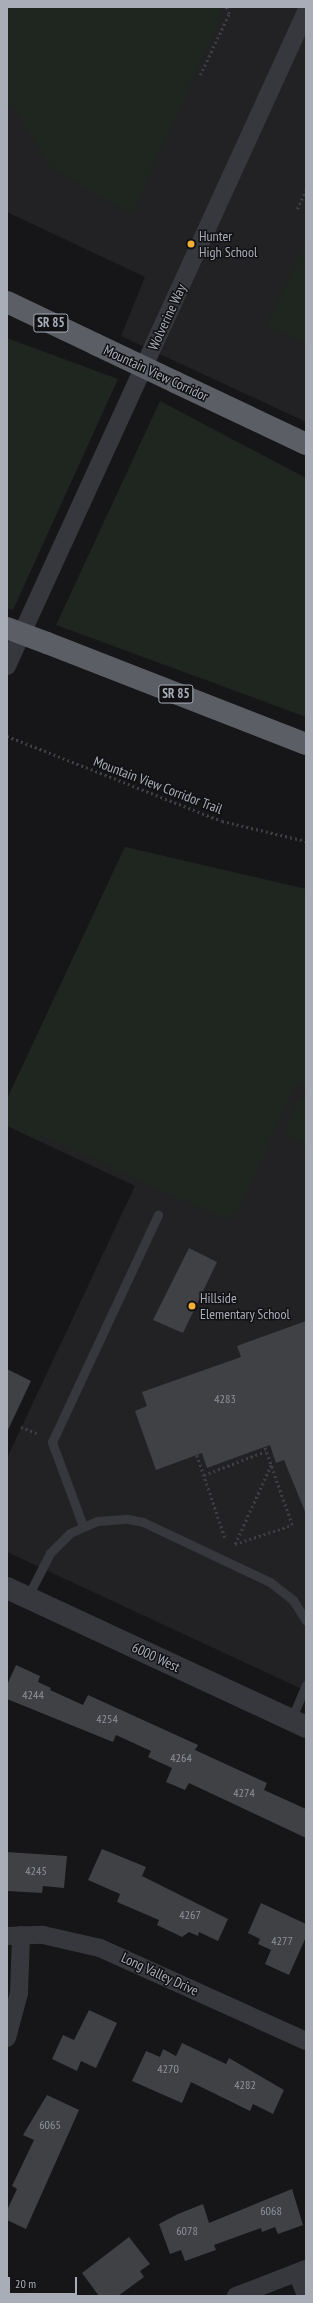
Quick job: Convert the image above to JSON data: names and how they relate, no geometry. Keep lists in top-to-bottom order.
{
  "streets": {
    "highway": ["SR 85", "Mountain View Corridor"],
    "street": ["Wolverine Way", "6000 West", "Long Valley Drive"],
    "path": ["Mountain View Corridor Trail"]
  },
  "places": ["Hunter High School", "Hillside Elementary School"],
  "house_numbers": [
    "4283",
    "4244",
    "4254",
    "4264",
    "4274",
    "4245",
    "4267",
    "4277",
    "4270",
    "4282",
    "6065",
    "6068",
    "6078"
  ],
  "scale_bar": "20 m"
}
